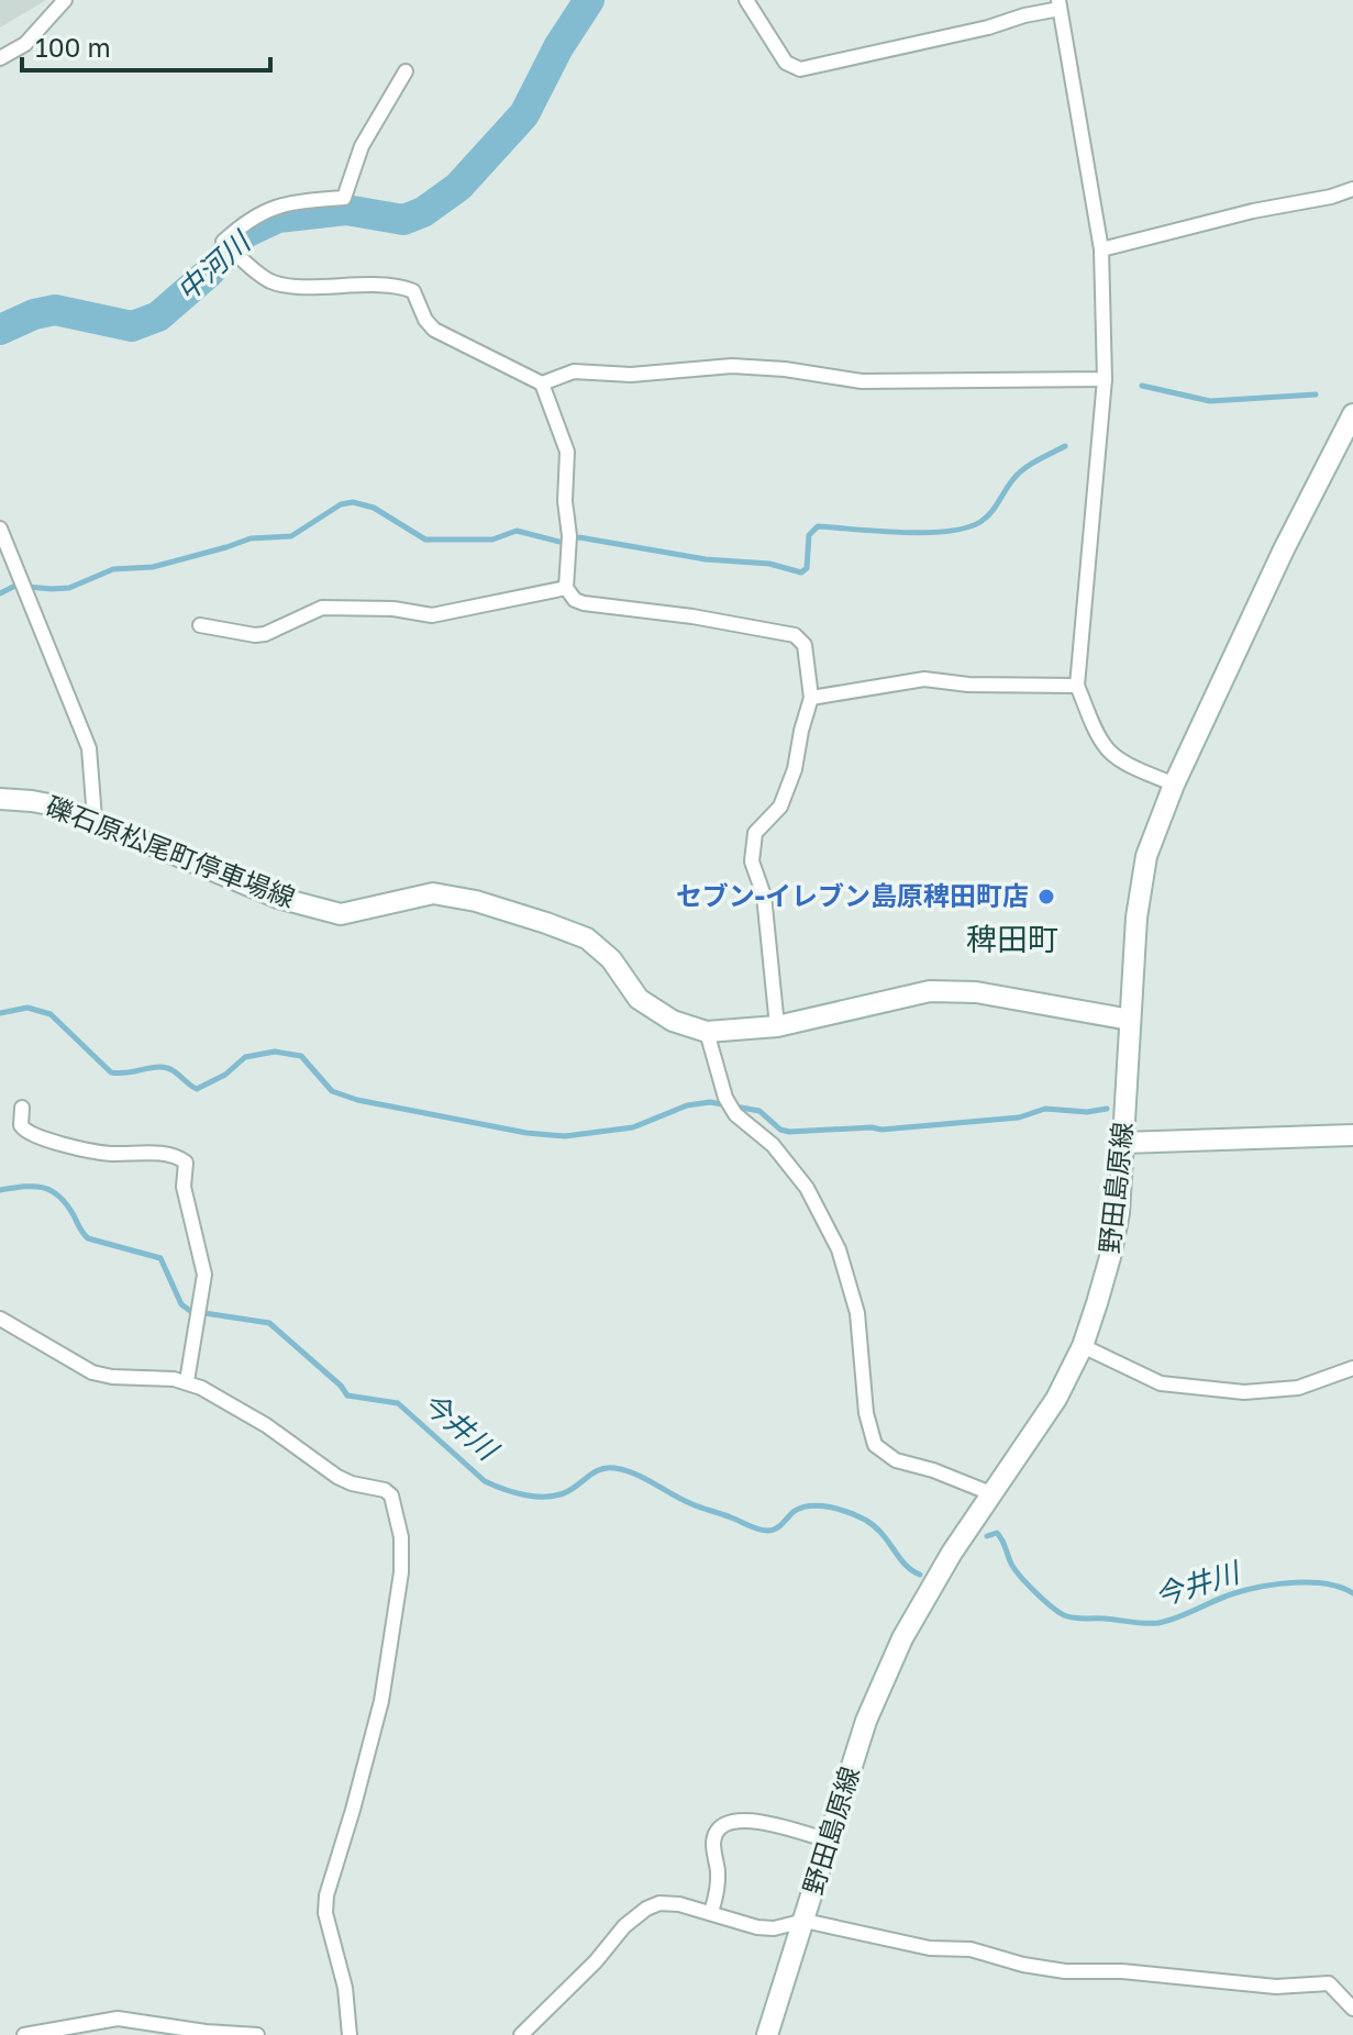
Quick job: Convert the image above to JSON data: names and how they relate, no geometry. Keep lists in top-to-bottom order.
{
  "streets": {
    "main road": ["礫石原松尾町停車場線", "野田島原線"]
  },
  "crossings": [
    ["礫石原松尾町停車場線", "野田島原線"]
  ],
  "districts": ["稗田町"],
  "water": ["中河川", "今井川"],
  "places": ["セブン-イレブン島原稗田町店"],
  "scale_bar": "100 m"
}
